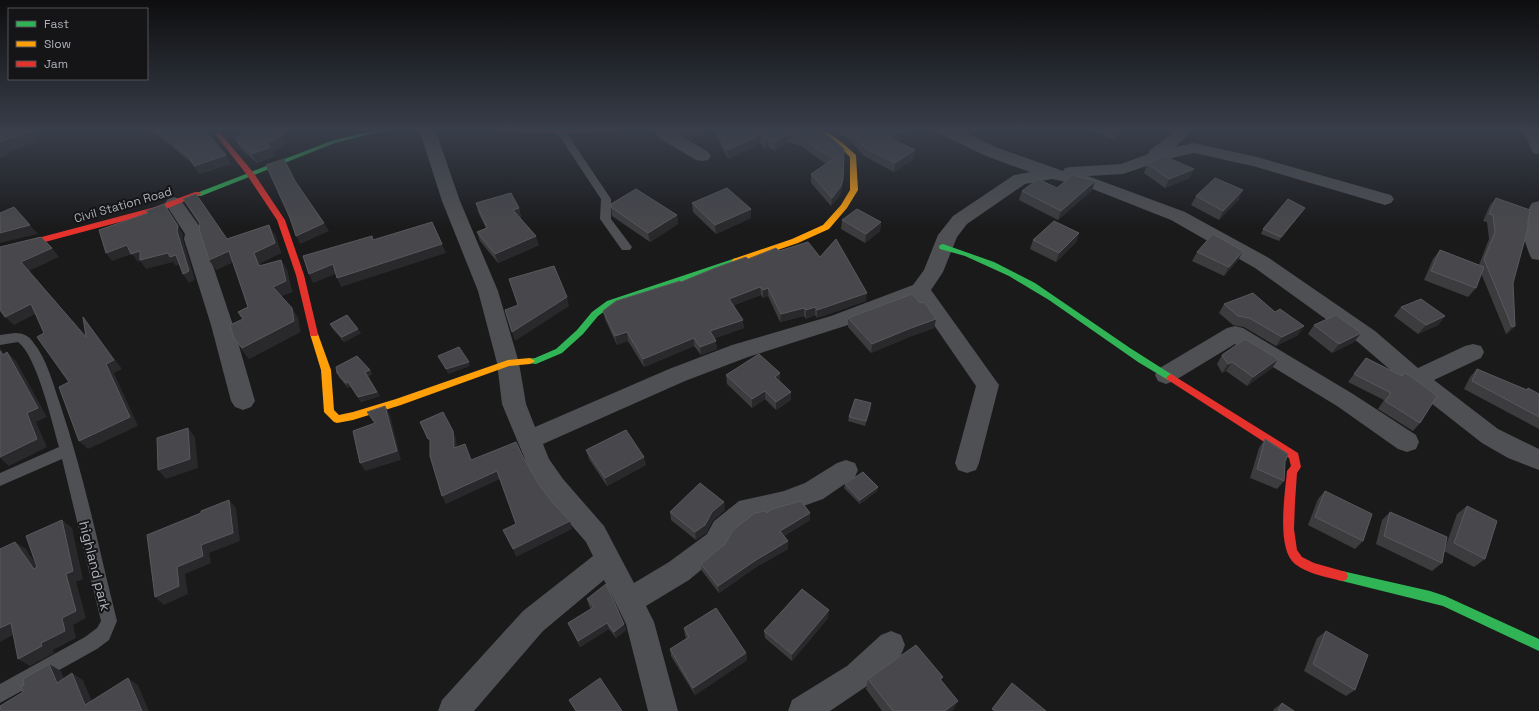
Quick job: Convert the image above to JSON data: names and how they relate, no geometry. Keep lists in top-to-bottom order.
{
  "streets": {
    "street": ["Civil Station Road"],
    "lane": ["highland park"]
  },
  "legend": ["Fast", "Slow", "Jam"]
}
